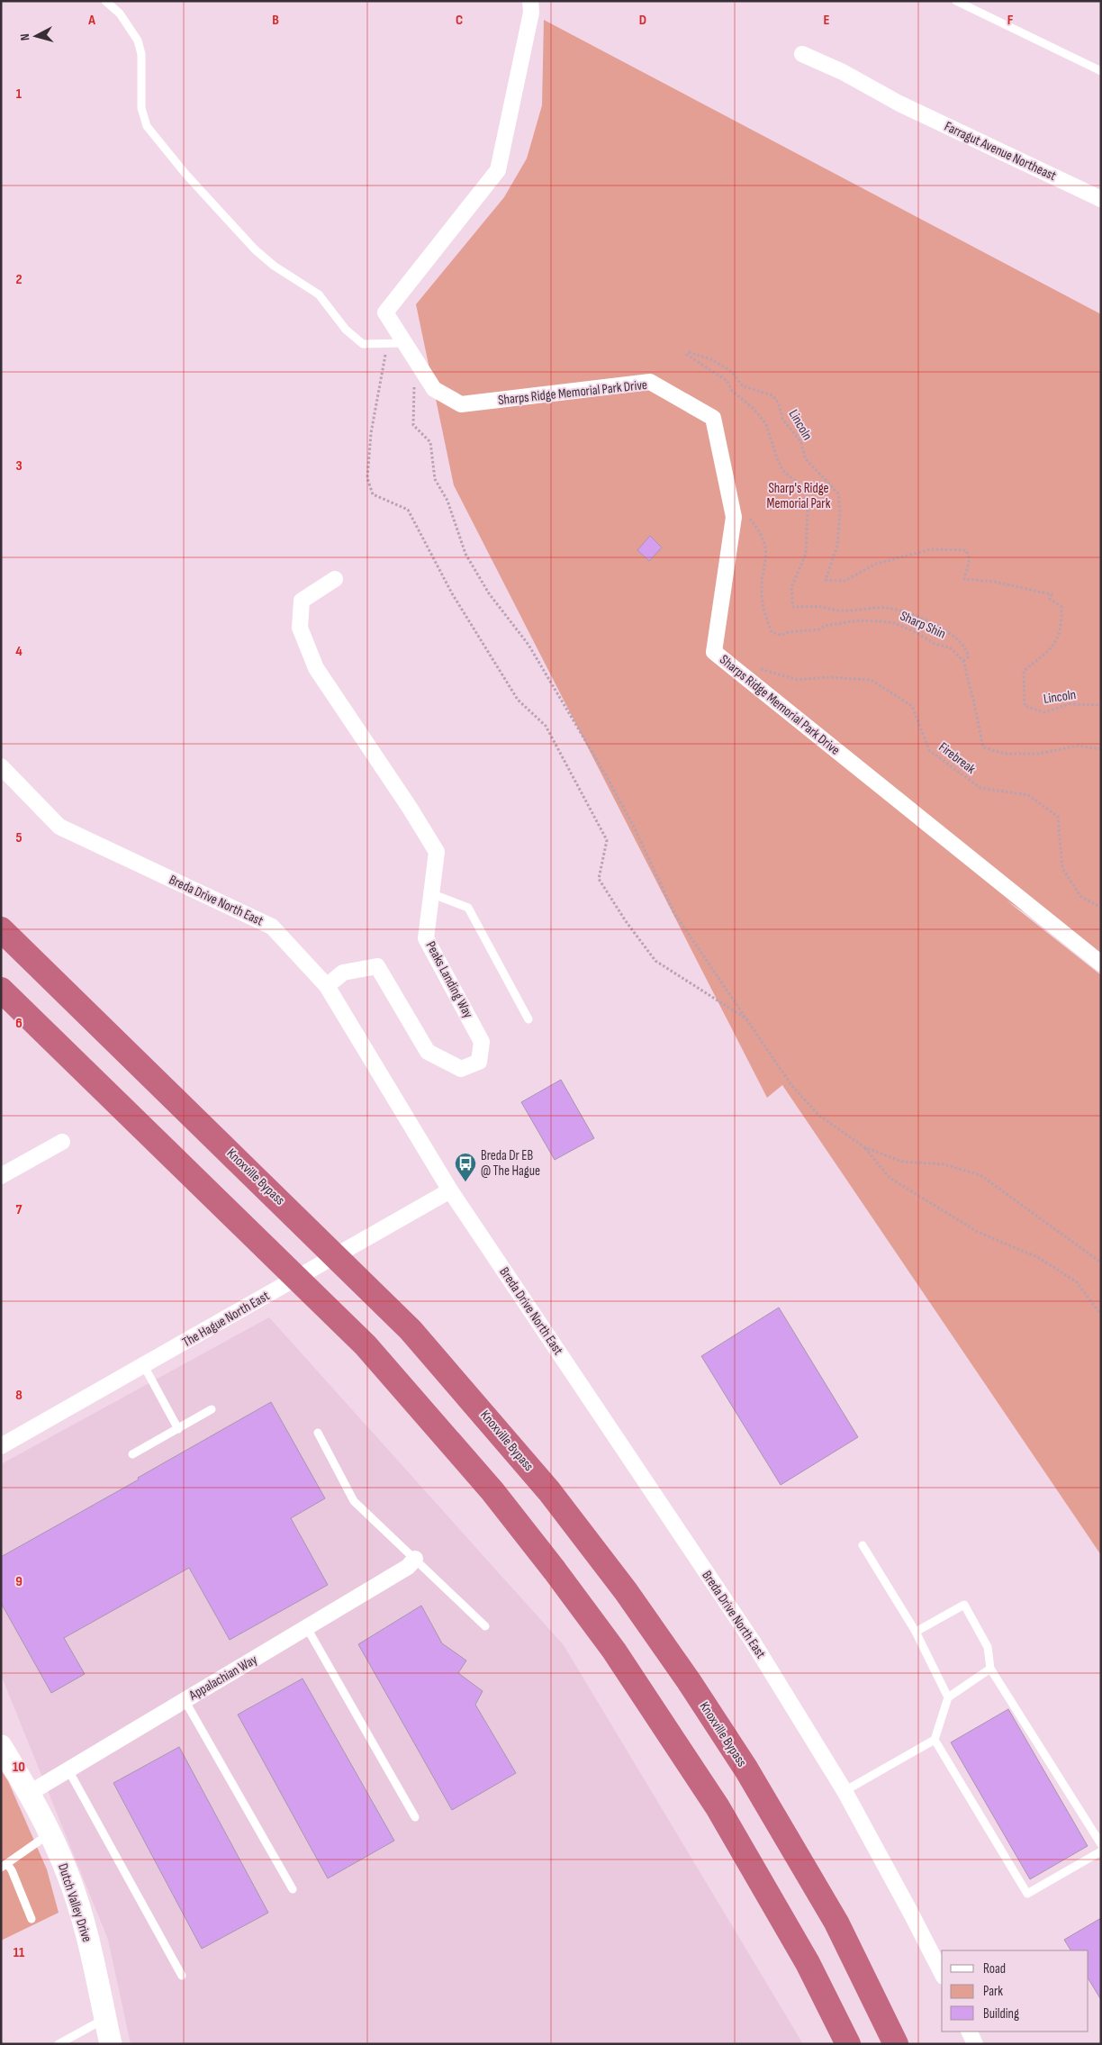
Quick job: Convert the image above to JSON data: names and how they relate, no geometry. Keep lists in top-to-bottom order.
{
  "streets": {
    "highway": ["Knoxville Bypass"],
    "street": [
      "Farragut Avenue Northeast",
      "Sharps Ridge Memorial Park Drive",
      "Breda Drive North East",
      "Peaks Landing Way",
      "The Hague North East",
      "Appalachian Way",
      "Dutch Valley Drive"
    ],
    "path": ["Lincoln", "Sharp Shin", "Firebreak"]
  },
  "crossings": [
    ["Sharps Ridge Memorial Park Drive", "Sharp Shin"],
    ["Sharps Ridge Memorial Park Drive", "Firebreak"],
    ["Lincoln", "Sharp Shin"],
    ["Breda Drive North East", "Peaks Landing Way"],
    ["Breda Drive North East", "The Hague North East"],
    ["Appalachian Way", "Dutch Valley Drive"]
  ],
  "parks": ["Sharp's Ridge Memorial Park"],
  "places": {
    "bus stop": ["Breda Dr EB @ The Hague"]
  },
  "legend": ["Road", "Park", "Building"],
  "north": "left",
  "grid": {
    "columns": [
      "A",
      "B",
      "C",
      "D",
      "E",
      "F"
    ],
    "rows": [
      "1",
      "2",
      "3",
      "4",
      "5",
      "6",
      "7",
      "8",
      "9",
      "10",
      "11"
    ]
  }
}
